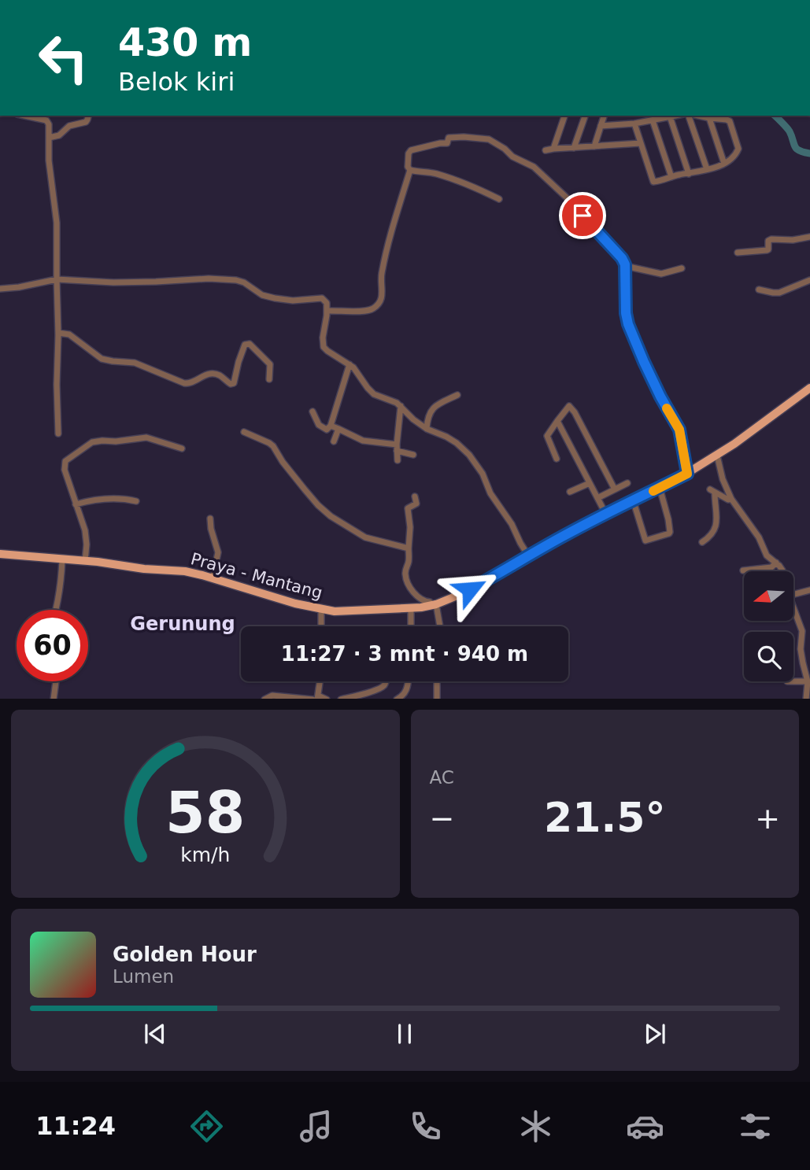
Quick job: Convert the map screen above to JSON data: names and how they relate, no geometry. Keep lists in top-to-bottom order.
{
  "streets": {
    "main road": ["Praya - Mantang"]
  },
  "districts": ["Gerunung"],
  "north": "left",
  "page": {
    "turn": ["430 m", "Belok kiri"],
    "limit": "60",
    "trip": "11:27 · 3 mnt · 940 m",
    "tile": "AC",
    "heat": ["−", "21.5°", "+"],
    "song": ["Golden Hour", "Lumen"],
    "tabs": "11:24",
    "gauge": ["58", "km/h"]
  }
}
